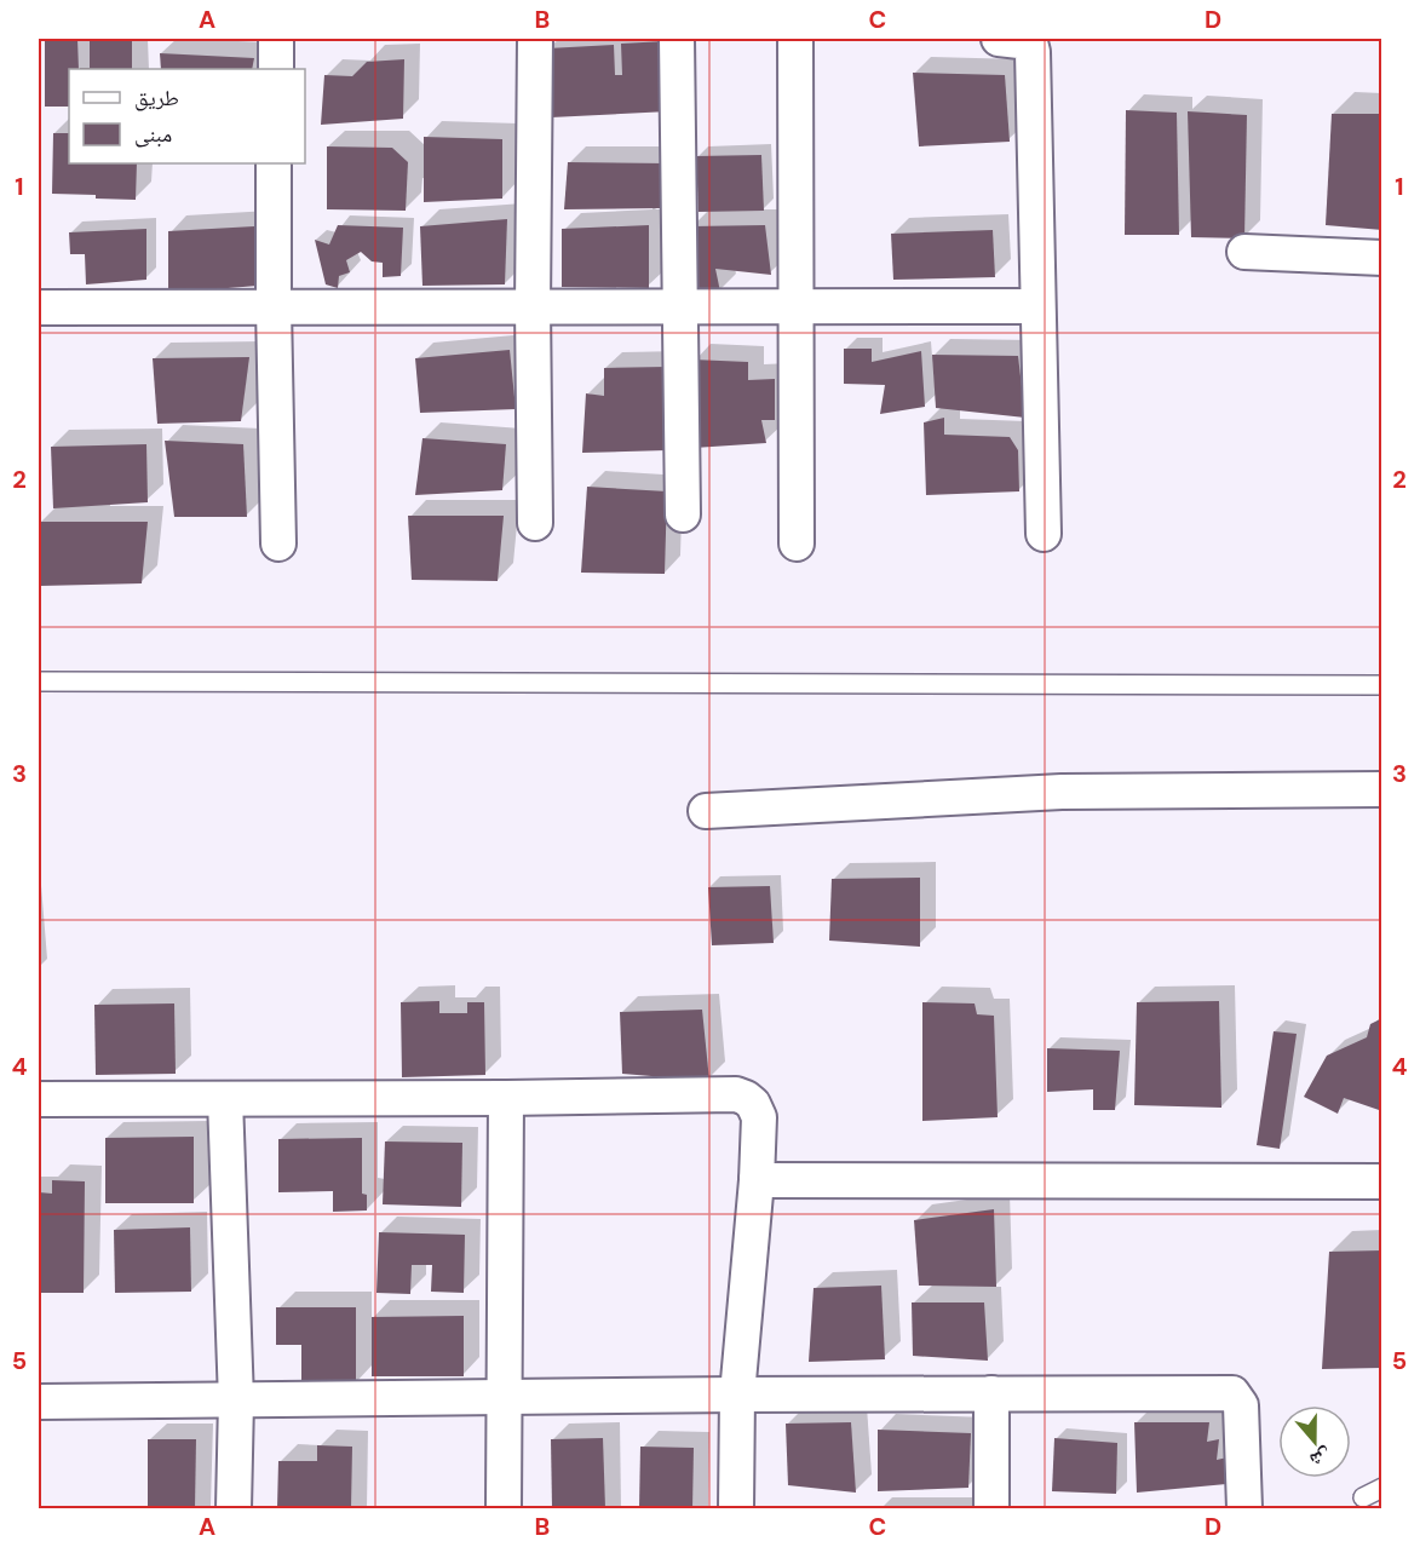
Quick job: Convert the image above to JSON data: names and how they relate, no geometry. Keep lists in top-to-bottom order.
{
  "legend": ["طريق", "مبنى"],
  "north": "bottom",
  "grid": {
    "columns": [
      "A",
      "B",
      "C",
      "D"
    ],
    "rows": [
      "1",
      "2",
      "3",
      "4",
      "5"
    ]
  }
}
